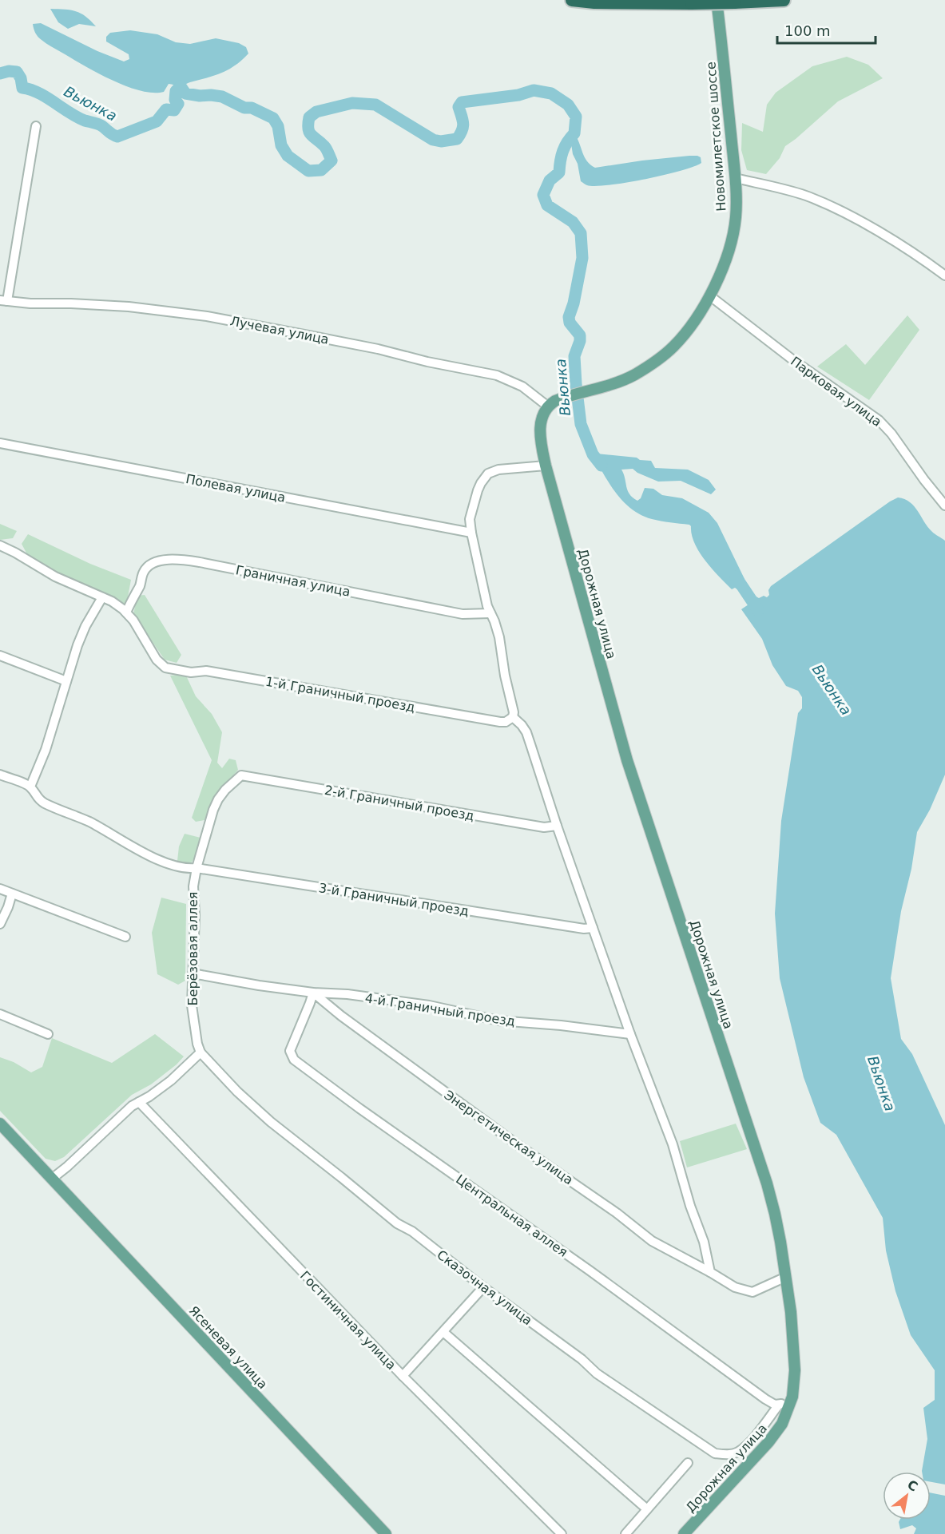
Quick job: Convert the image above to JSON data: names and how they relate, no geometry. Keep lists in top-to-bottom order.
{
  "streets": {
    "main road": ["Новомилетское шоссе", "Дорожная улица", "Ясеневая улица"],
    "street": [
      "Лучевая улица",
      "Парковая улица",
      "Полевая улица",
      "Граничная улица",
      "1-й Граничный проезд",
      "2-й Граничный проезд",
      "3-й Граничный проезд",
      "Берёзовая аллея",
      "4-й Граничный проезд",
      "Энергетическая улица",
      "Центральная аллея",
      "Сказочная улица",
      "Гостиничная улица"
    ]
  },
  "crossings": [
    ["Новомилетское шоссе", "Лучевая улица"],
    ["Новомилетское шоссе", "Парковая улица"],
    ["Новомилетское шоссе", "Дорожная улица"],
    ["Лучевая улица", "Дорожная улица"],
    ["Граничная улица", "1-й Граничный проезд"],
    ["Дорожная улица", "Энергетическая улица"],
    ["Дорожная улица", "Центральная аллея"],
    ["2-й Граничный проезд", "Берёзовая аллея"],
    ["3-й Граничный проезд", "Берёзовая аллея"],
    ["Берёзовая аллея", "4-й Граничный проезд"],
    ["Берёзовая аллея", "Сказочная улица"],
    ["4-й Граничный проезд", "Энергетическая улица"],
    ["4-й Граничный проезд", "Центральная аллея"],
    ["Энергетическая улица", "Центральная аллея"],
    ["Центральная аллея", "Сказочная улица"]
  ],
  "water": ["Вьюнка"],
  "scale_bar": "100 m",
  "north": "top right"
}
